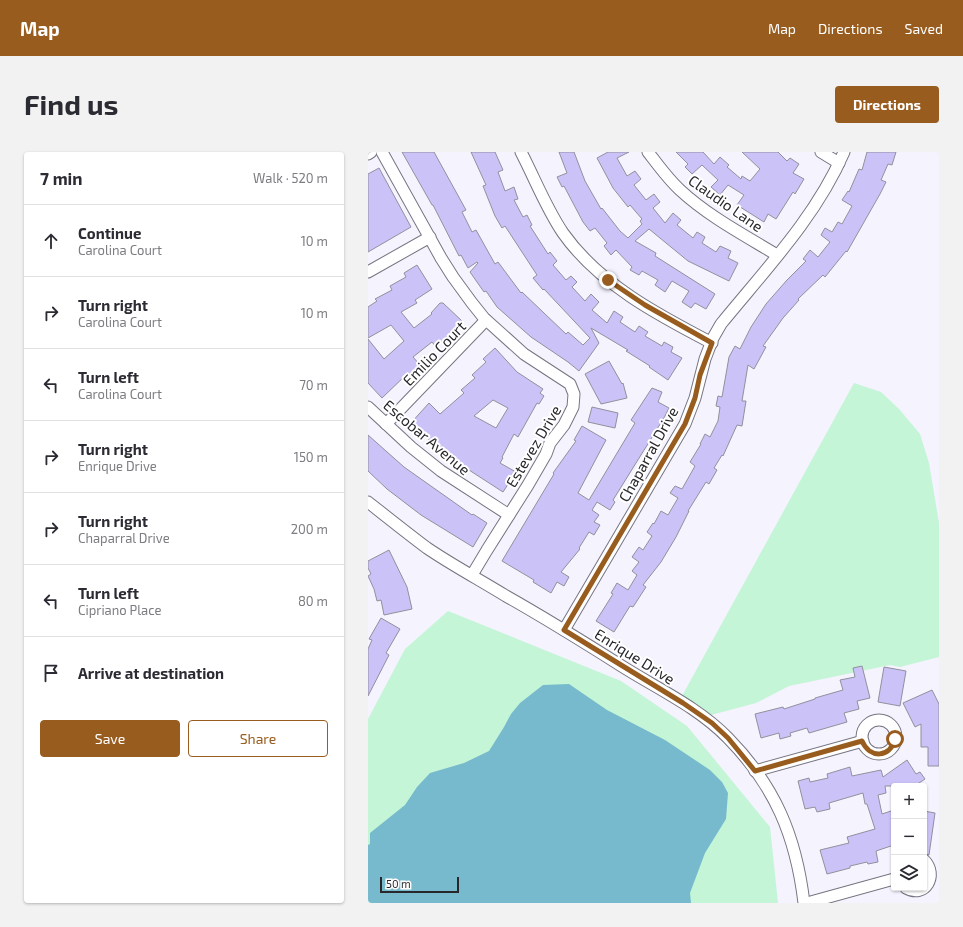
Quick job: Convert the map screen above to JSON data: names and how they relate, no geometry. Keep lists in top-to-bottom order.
{
  "streets": {
    "street": [
      "Claudio Lane",
      "Emilio Court",
      "Escobar Avenue",
      "Estevez Drive",
      "Chaparral Drive",
      "Enrique Drive"
    ]
  },
  "crossings": [
    ["Claudio Lane", "Chaparral Drive"],
    ["Emilio Court", "Escobar Avenue"],
    ["Emilio Court", "Estevez Drive"],
    ["Escobar Avenue", "Estevez Drive"],
    ["Estevez Drive", "Enrique Drive"],
    ["Chaparral Drive", "Enrique Drive"]
  ],
  "scale_bar": "50 m",
  "page": {
    "header": "Map",
    "nav": ["Map", "Directions", "Saved"],
    "buttons": [
      "Directions",
      ["Save", "Share"]
    ],
    "title": "Find us",
    "heading": ["7 min", "Walk · 520 m"],
    "list": [
      ["Continue", "Carolina Court", "10 m"],
      ["Turn right", "Carolina Court", "10 m"],
      ["Turn left", "Carolina Court", "70 m"],
      ["Turn right", "Enrique Drive", "150 m"],
      ["Turn right", "Chaparral Drive", "200 m"],
      ["Turn left", "Cipriano Place", "80 m"],
      "Arrive at destination"
    ],
    "map_buttons": ["+", "−"],
    "scale": "50 m"
  }
}
